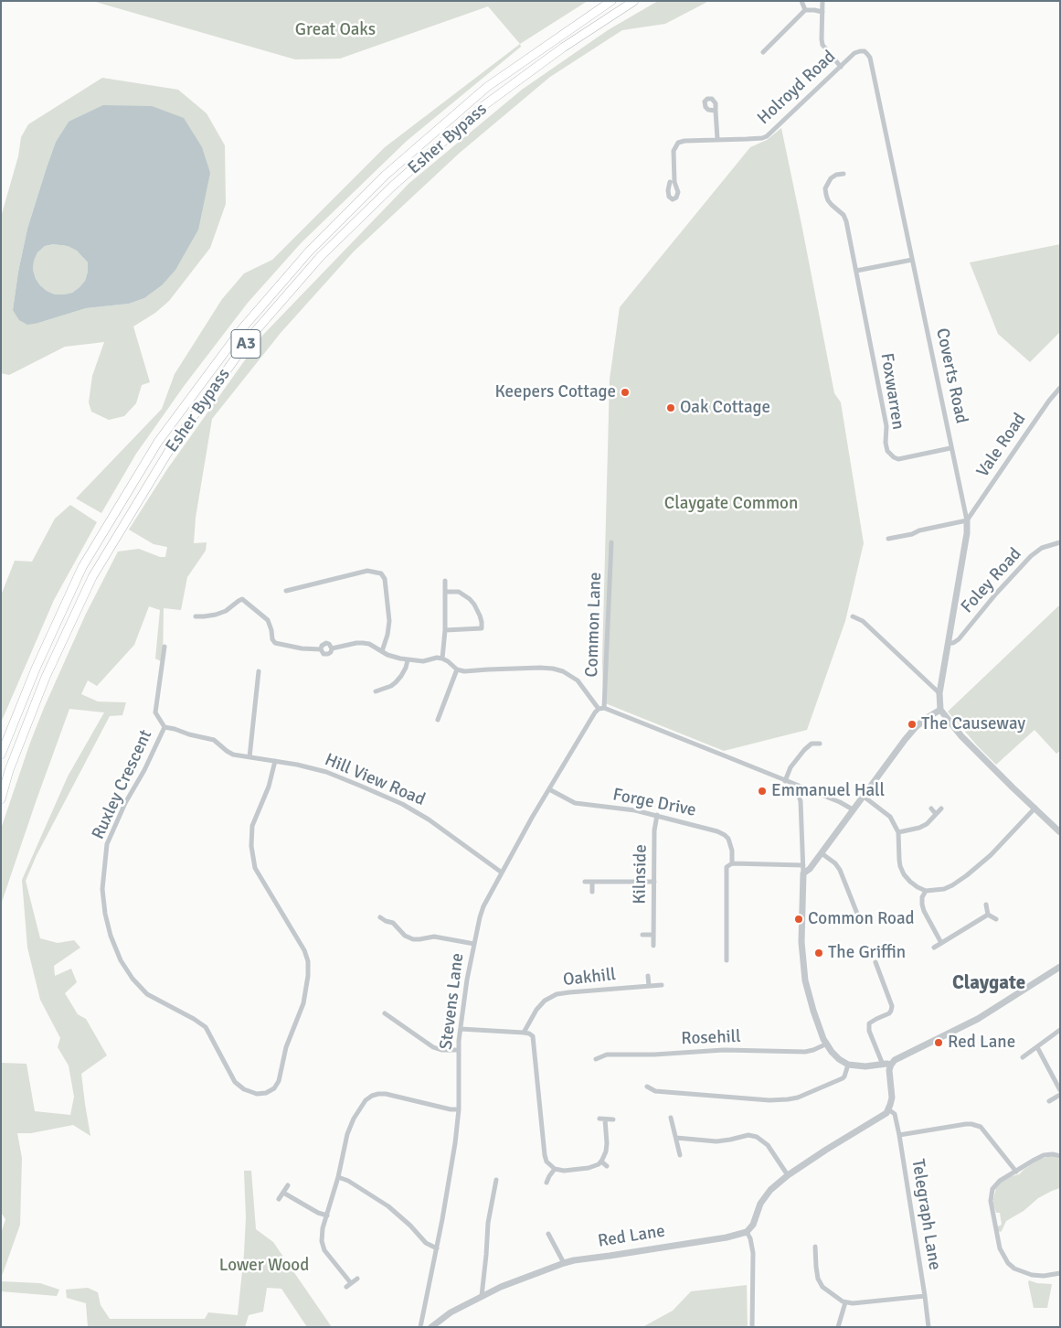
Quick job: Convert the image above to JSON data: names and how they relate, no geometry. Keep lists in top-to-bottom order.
{
  "streets": {
    "highway": ["Esher Bypass", "A3"],
    "street": [
      "Holroyd Road",
      "Coverts Road",
      "Foxwarren",
      "Vale Road",
      "Foley Road",
      "Common Lane",
      "Hill View Road",
      "Ruxley Crescent",
      "Forge Drive",
      "Kilnside",
      "Oakhill",
      "Stevens Lane",
      "Rosehill",
      "Telegraph Lane",
      "Red Lane"
    ]
  },
  "crossings": [
    ["Holroyd Road", "Coverts Road"],
    ["Coverts Road", "Foxwarren"],
    ["Coverts Road", "Vale Road"],
    ["Coverts Road", "Foley Road"],
    ["Common Lane", "Stevens Lane"],
    ["Hill View Road", "Ruxley Crescent"],
    ["Hill View Road", "Stevens Lane"],
    ["Forge Drive", "Kilnside"],
    ["Forge Drive", "Stevens Lane"]
  ],
  "districts": ["Claygate"],
  "parks": ["Great Oaks", "Claygate Common", "Lower Wood"],
  "places": [
    "Keepers Cottage",
    "Oak Cottage",
    "The Causeway",
    "Emmanuel Hall",
    "Common Road",
    "The Griffin",
    "Red Lane"
  ]
}
